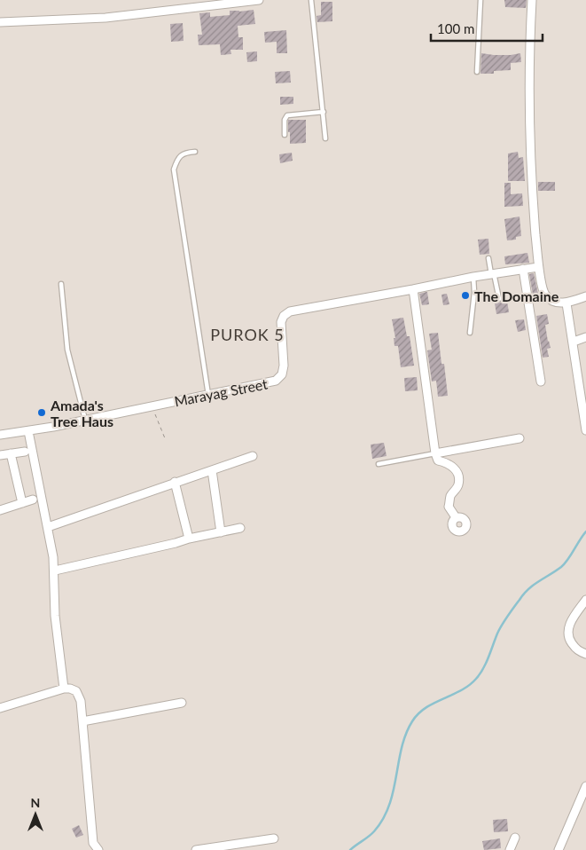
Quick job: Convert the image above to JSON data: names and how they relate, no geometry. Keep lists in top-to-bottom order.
{
  "streets": {
    "street": ["Marayag Street"]
  },
  "districts": ["PUROK 5"],
  "places": ["The Domaine", "Amada's Tree Haus"],
  "scale_bar": "100 m",
  "north": "top"
}
